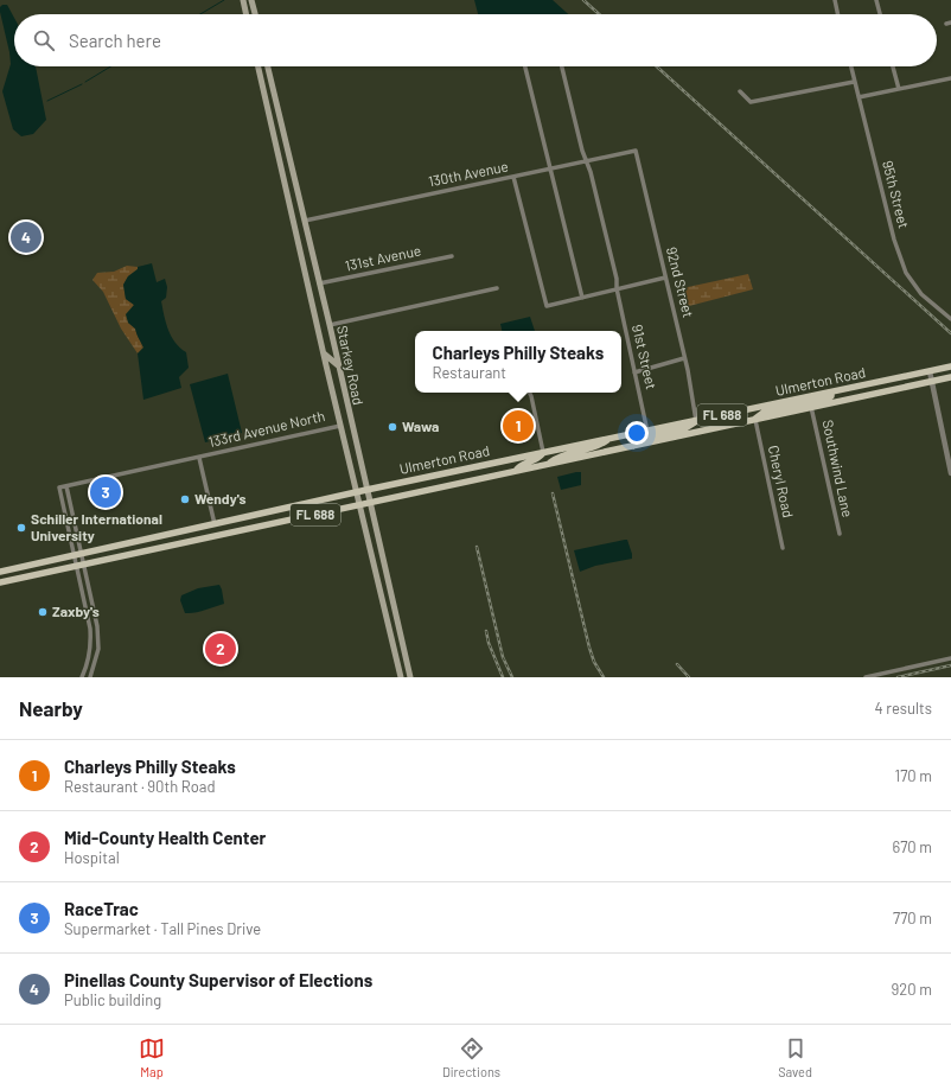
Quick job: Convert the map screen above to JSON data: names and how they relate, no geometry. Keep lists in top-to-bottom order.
{
  "streets": {
    "main road": ["Starkey Road", "Ulmerton Road", "FL 688"],
    "street": [
      "130th Avenue",
      "95th Street",
      "131st Avenue",
      "92nd Street",
      "91st Street",
      "133rd Avenue North",
      "Southwind Lane",
      "Cheryl Road"
    ]
  },
  "crossings": [
    ["130th Avenue", "92nd Street"],
    ["130th Avenue", "91st Street"],
    ["130th Avenue", "Starkey Road"],
    ["131st Avenue", "Starkey Road"],
    ["92nd Street", "Ulmerton Road"],
    ["91st Street", "Ulmerton Road"],
    ["Starkey Road", "Ulmerton Road"],
    ["Starkey Road", "133rd Avenue North"],
    ["Ulmerton Road", "133rd Avenue North"],
    ["Ulmerton Road", "Southwind Lane"],
    ["Ulmerton Road", "Cheryl Road"]
  ],
  "places": [
    "Wawa",
    "Wendy's",
    "Schiller International University",
    "Zaxby's"
  ],
  "page": {
    "search": "Search here",
    "pins": [
      "4",
      "1",
      "3",
      "2"
    ],
    "popup": ["Charleys Philly Steaks", "Restaurant"],
    "heading": ["Nearby", "4 results"],
    "list": [
      {
        "mark": "1",
        "name": "Charleys Philly Steaks",
        "note": "Restaurant · 90th Road",
        "value": "170 m"
      },
      {
        "mark": "2",
        "name": "Mid-County Health Center",
        "note": "Hospital",
        "value": "670 m"
      },
      {
        "mark": "3",
        "name": "RaceTrac",
        "note": "Supermarket · Tall Pines Drive",
        "value": "770 m"
      },
      {
        "mark": "4",
        "name": "Pinellas County Supervisor of Elections",
        "note": "Public building",
        "value": "920 m"
      }
    ],
    "nav": ["Map", "Directions", "Saved"]
  }
}
